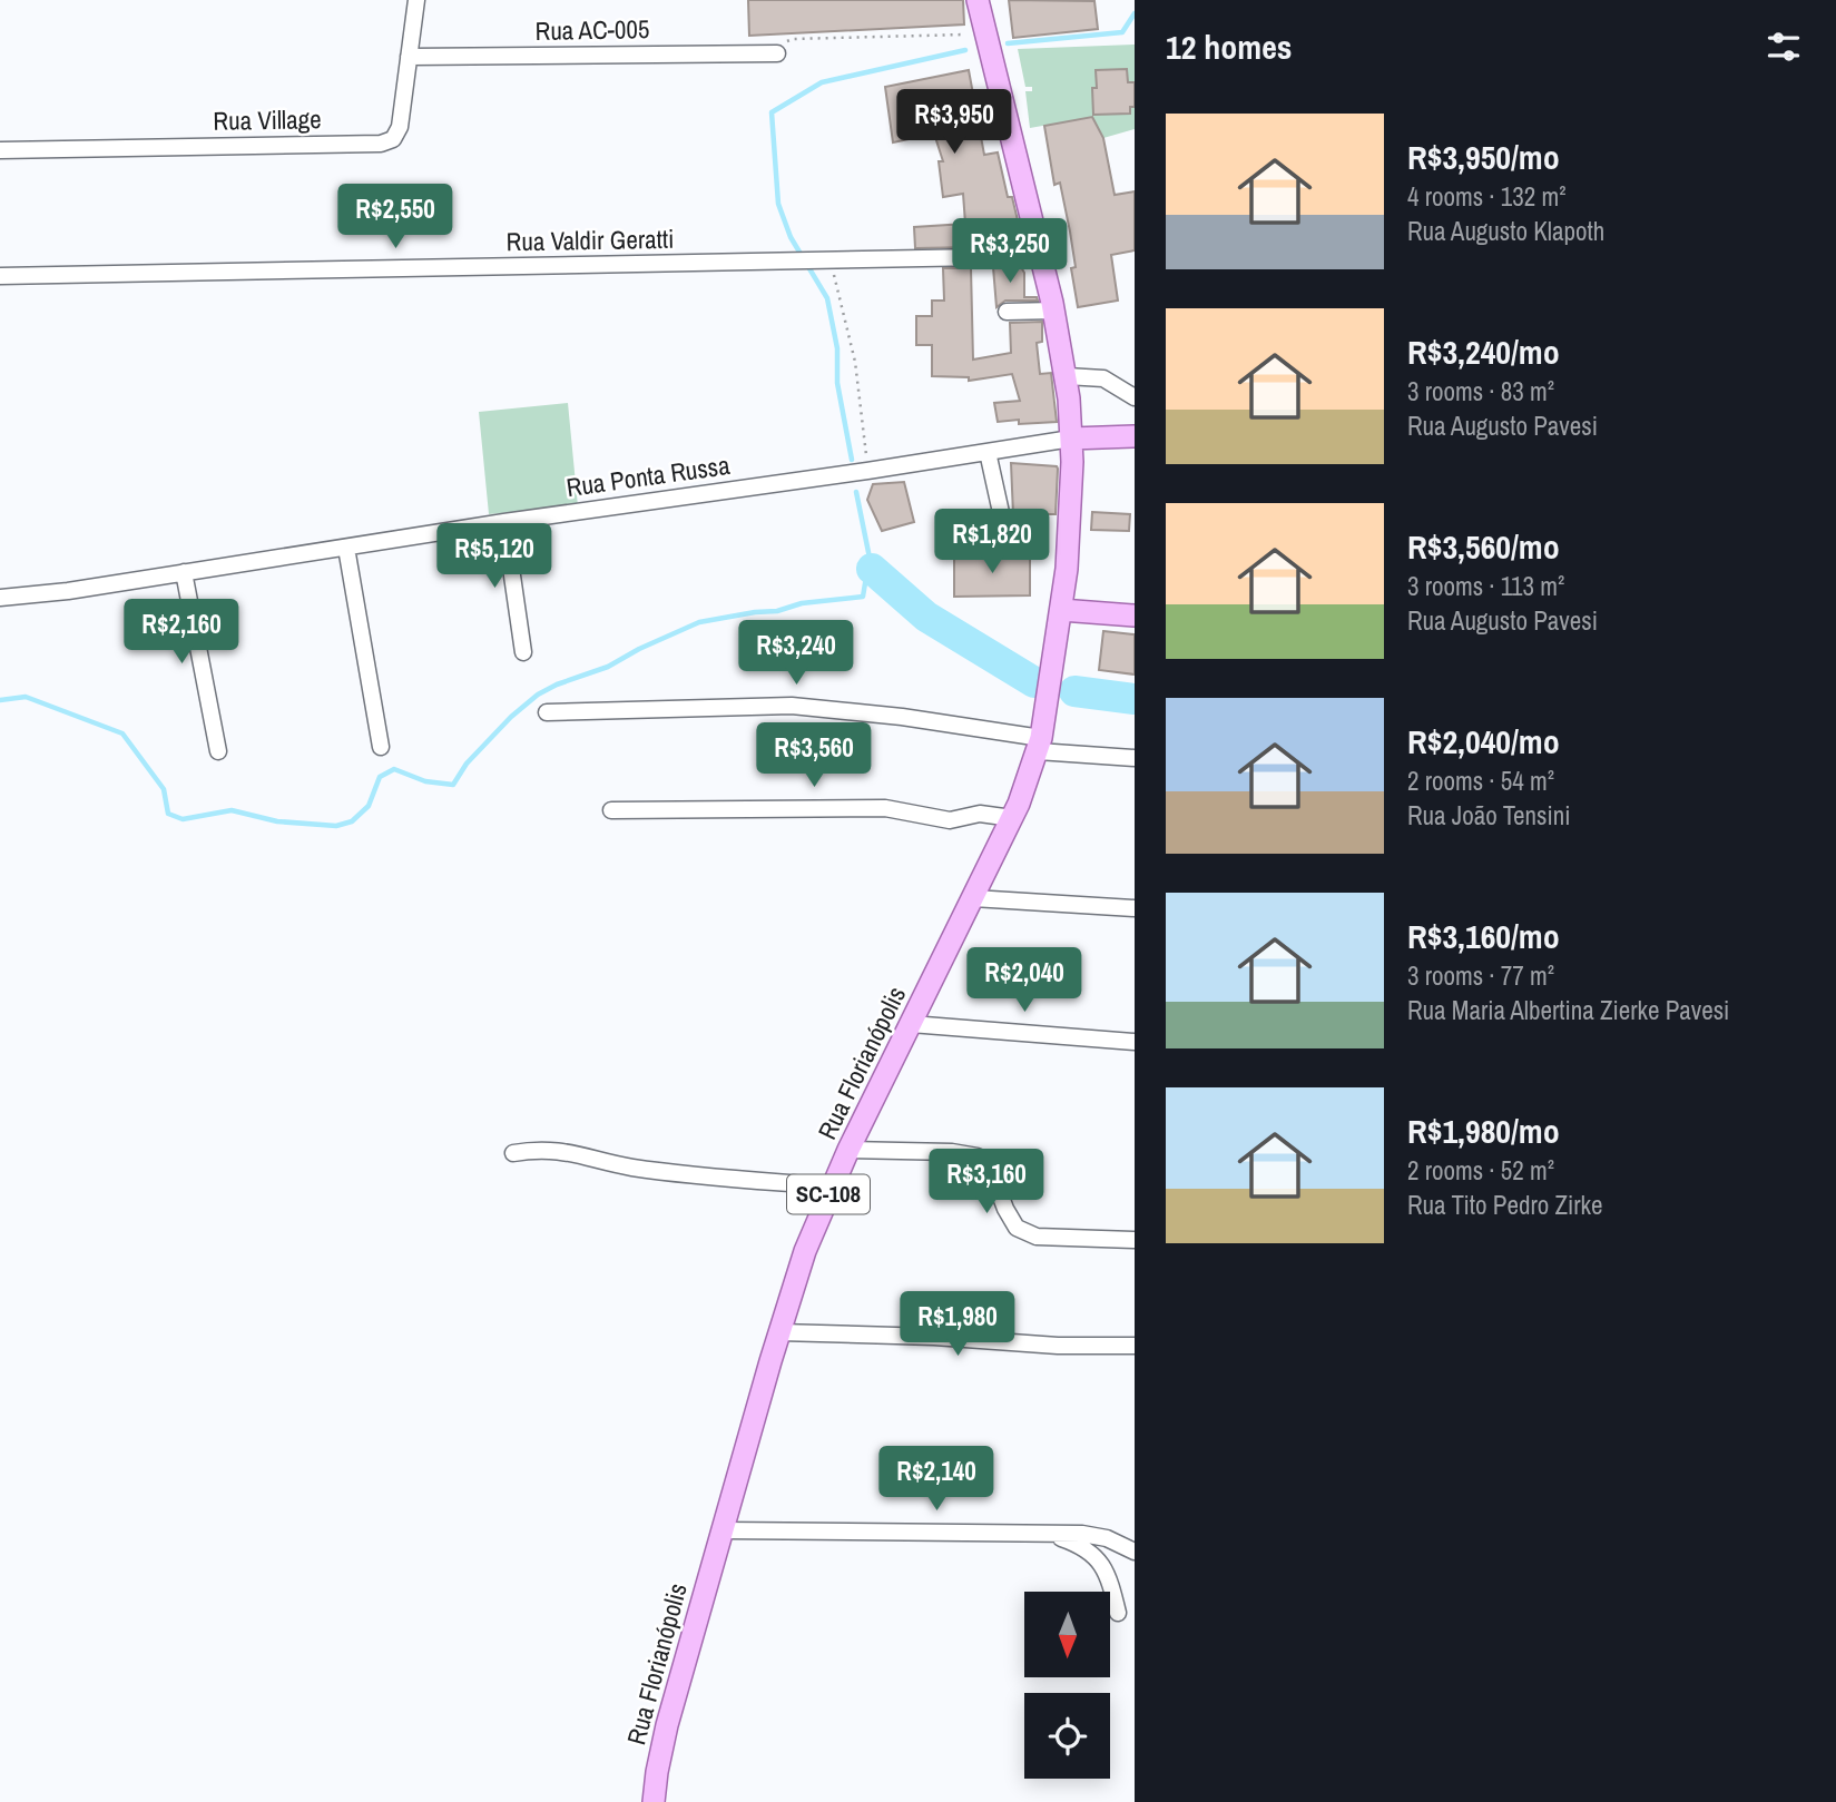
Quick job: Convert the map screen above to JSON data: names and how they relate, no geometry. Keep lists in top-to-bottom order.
{
  "streets": {
    "main road": ["Rua Florianópolis", "SC-108"],
    "street": [
      "Rua AC-005",
      "Rua Village",
      "Rua Valdir Geratti",
      "Rua Ponta Russa"
    ]
  },
  "crossings": [
    ["Rua AC-005", "Rua Village"],
    ["Rua Valdir Geratti", "SC-108"],
    ["Rua Ponta Russa", "Rua Florianópolis"],
    ["Rua Ponta Russa", "SC-108"],
    ["Rua Florianópolis", "SC-108"]
  ],
  "north": "bottom",
  "page": {
    "heading": "12 homes",
    "price": [
      "R$3,950",
      "R$2,550",
      "R$3,250",
      "R$1,820",
      "R$5,120",
      "R$2,160",
      "R$3,240",
      "R$3,560",
      "R$2,040",
      "R$3,160",
      "R$1,980",
      "R$2,140"
    ],
    "list": [
      {
        "name": "R$3,950/mo",
        "note": "4 rooms · 132 m² · Rua Augusto Klapoth"
      },
      {
        "name": "R$3,240/mo",
        "note": "3 rooms · 83 m² · Rua Augusto Pavesi"
      },
      {
        "name": "R$3,560/mo",
        "note": "3 rooms · 113 m² · Rua Augusto Pavesi"
      },
      {
        "name": "R$2,040/mo",
        "note": "2 rooms · 54 m² · Rua João Tensini"
      },
      {
        "name": "R$3,160/mo",
        "note": "3 rooms · 77 m² · Rua Maria Albertina Zierke Pavesi"
      },
      {
        "name": "R$1,980/mo",
        "note": "2 rooms · 52 m² · Rua Tito Pedro Zirke"
      }
    ]
  }
}
